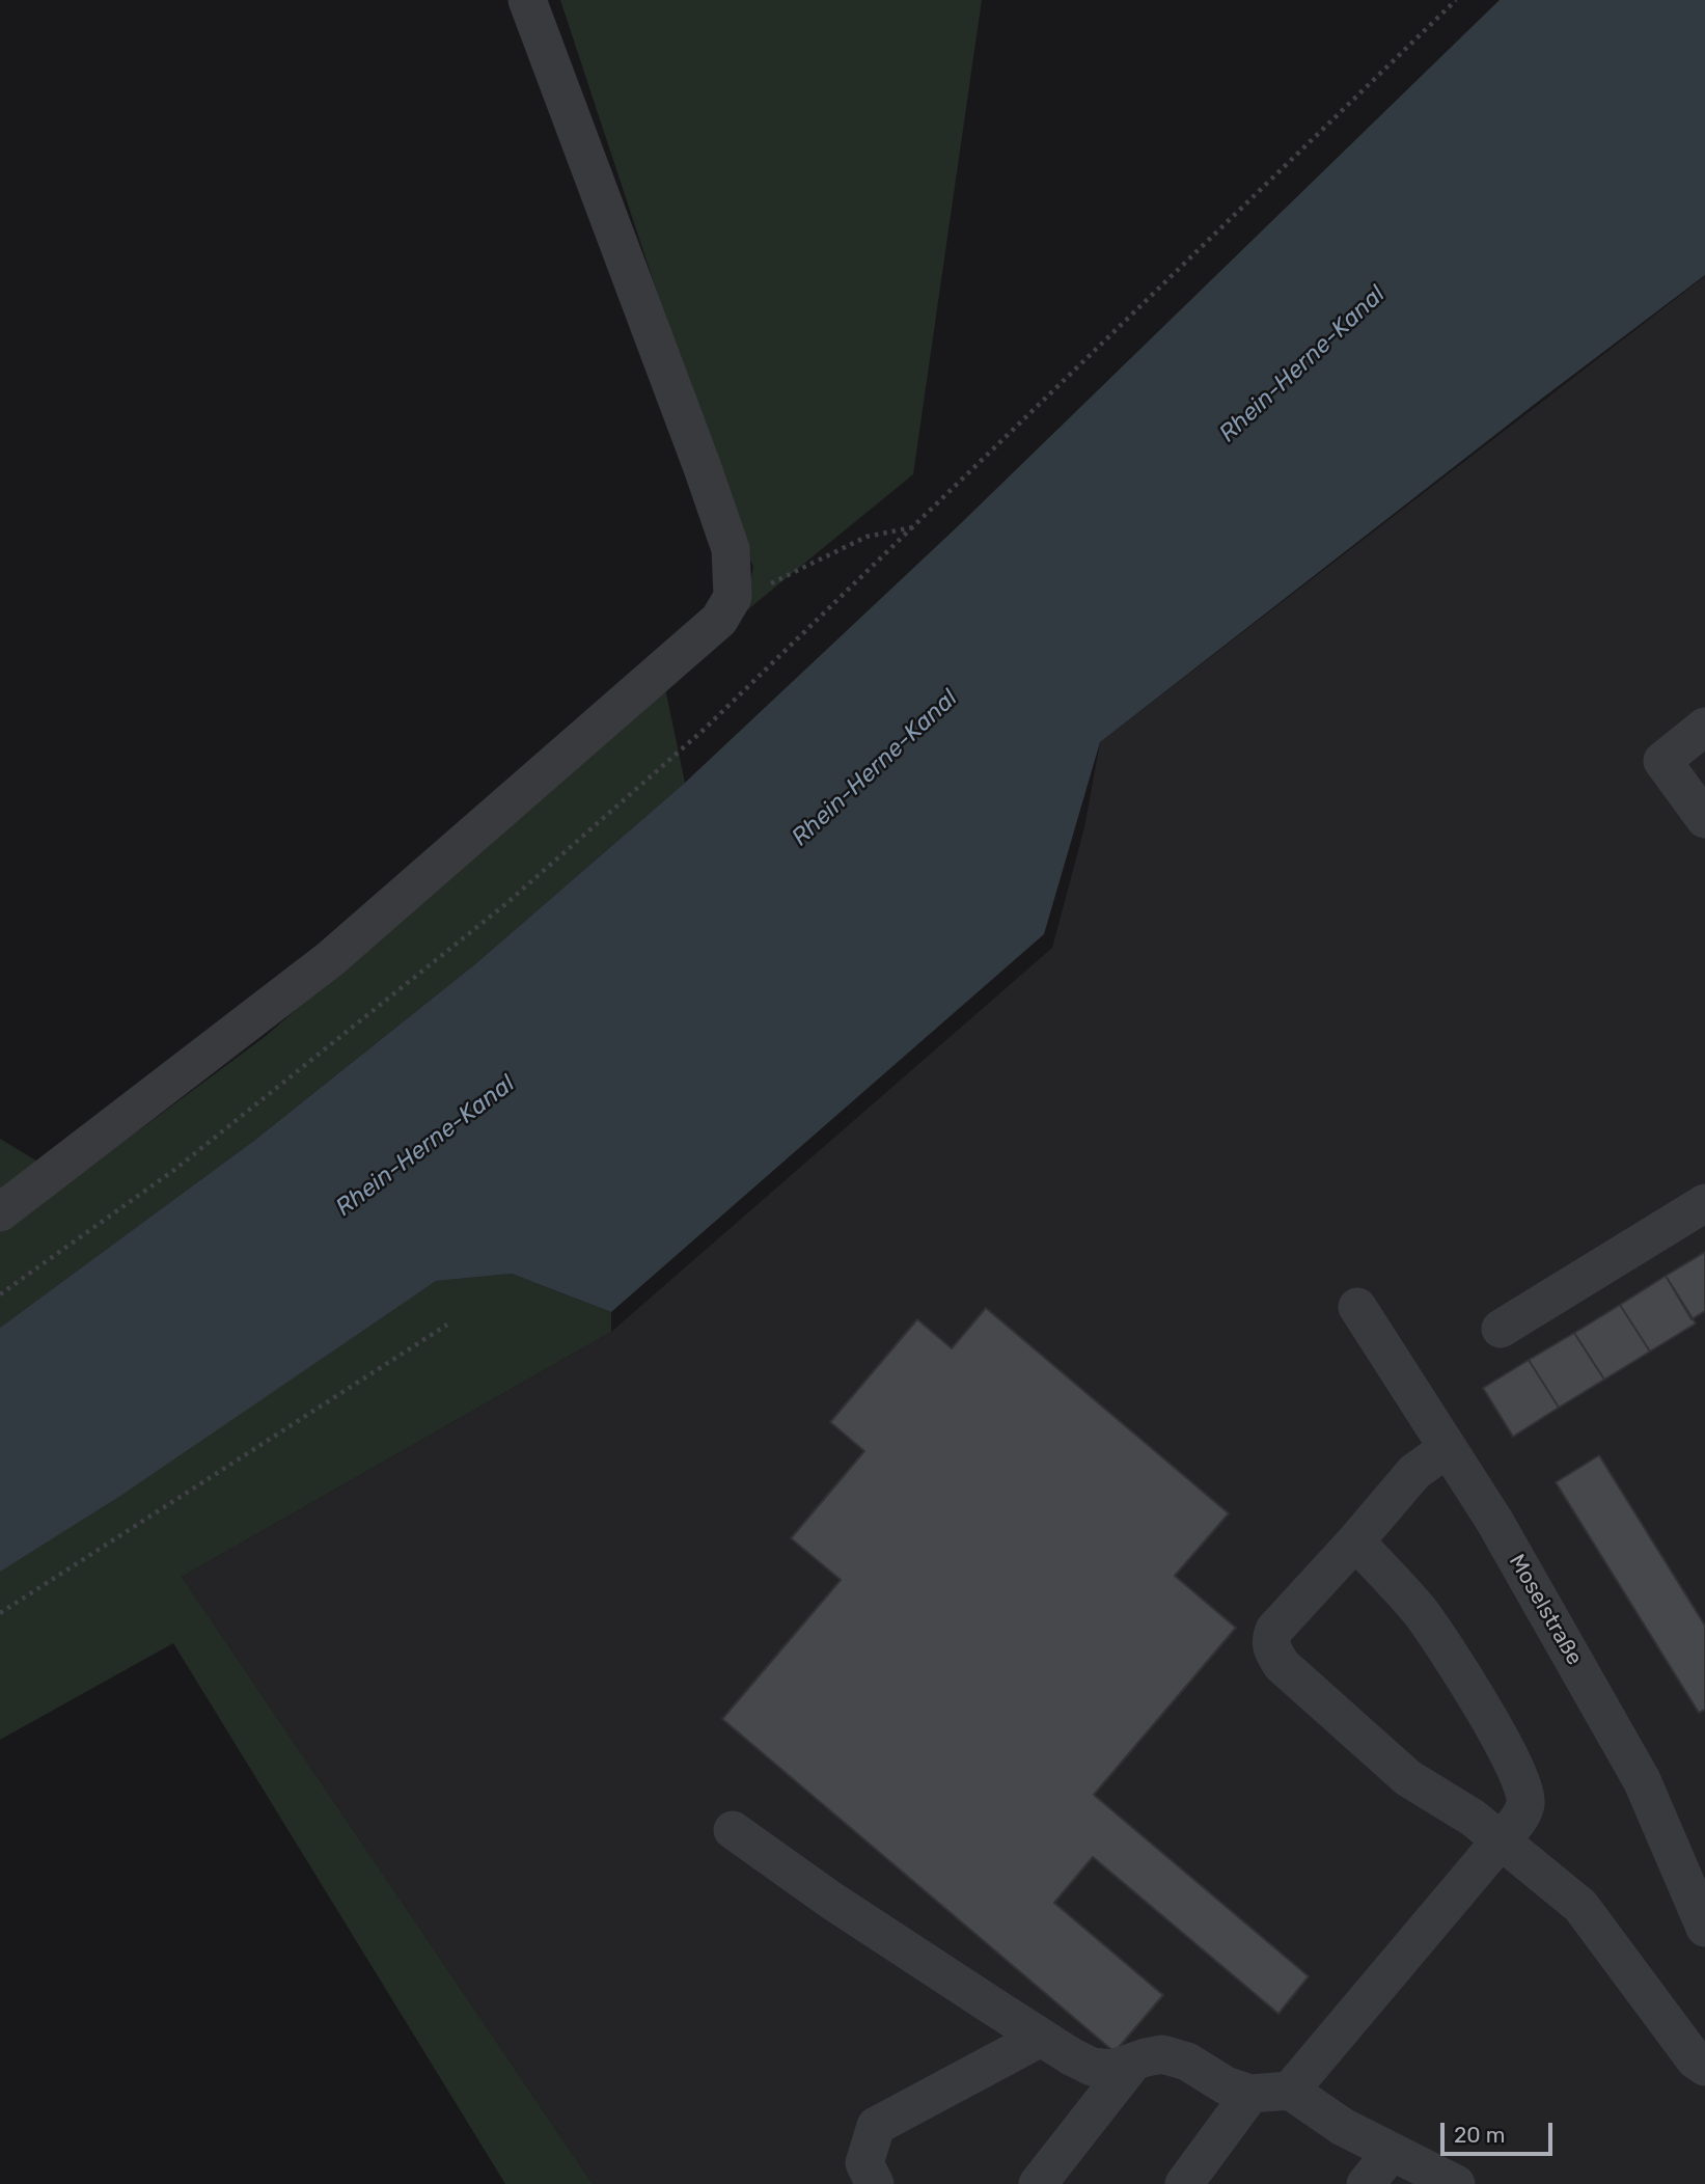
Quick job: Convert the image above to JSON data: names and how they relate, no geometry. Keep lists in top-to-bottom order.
{
  "streets": {
    "street": ["Moselstraße"]
  },
  "water": ["Rhein-Herne-Kanal"],
  "scale_bar": "20 m"
}
